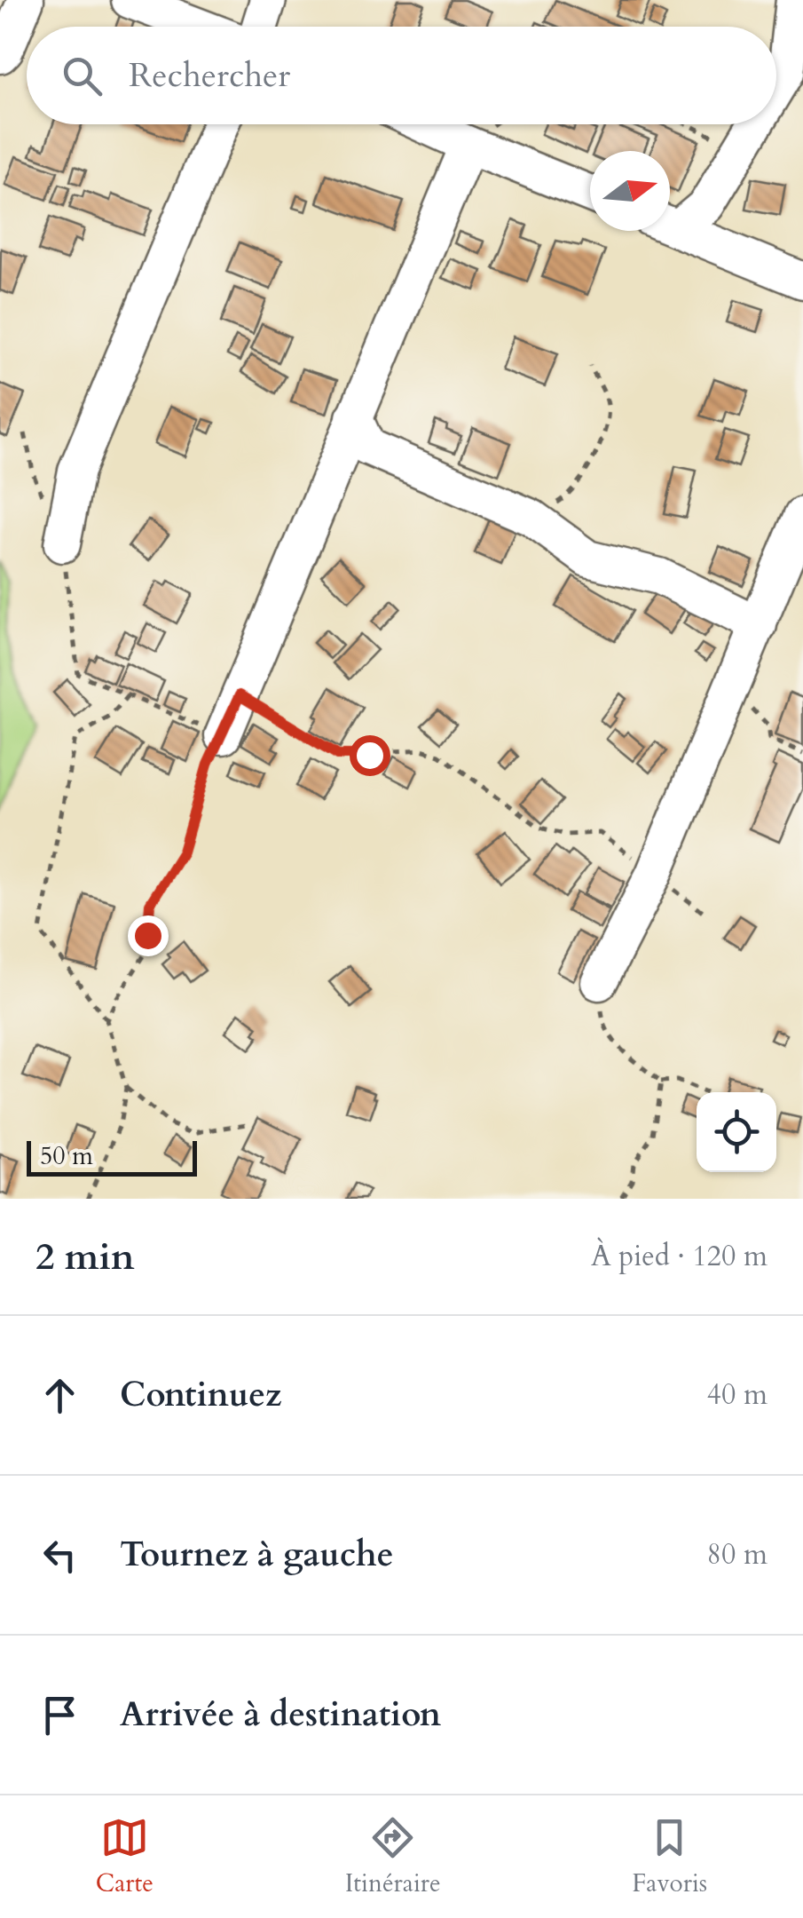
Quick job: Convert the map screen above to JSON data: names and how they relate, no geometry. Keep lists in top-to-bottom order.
{
  "scale_bar": "50 m",
  "north": "right",
  "page": {
    "search": "Rechercher",
    "scale": "50 m",
    "heading": ["2 min", "À pied · 120 m"],
    "list": [
      ["Continuez", "40 m"],
      ["Tournez à gauche", "80 m"],
      "Arrivée à destination"
    ],
    "nav": ["Carte", "Itinéraire", "Favoris"]
  }
}
